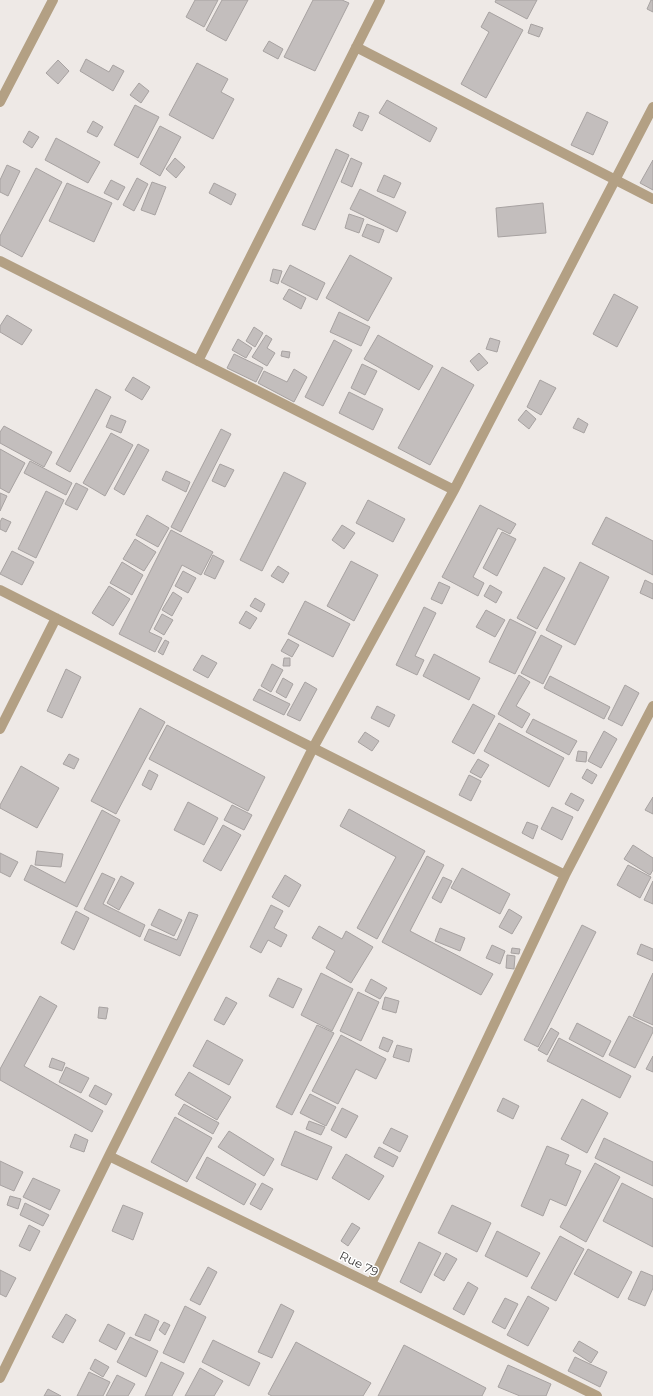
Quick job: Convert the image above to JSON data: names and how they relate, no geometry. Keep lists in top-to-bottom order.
{
  "streets": {
    "street": ["Rue 79"]
  }
}
